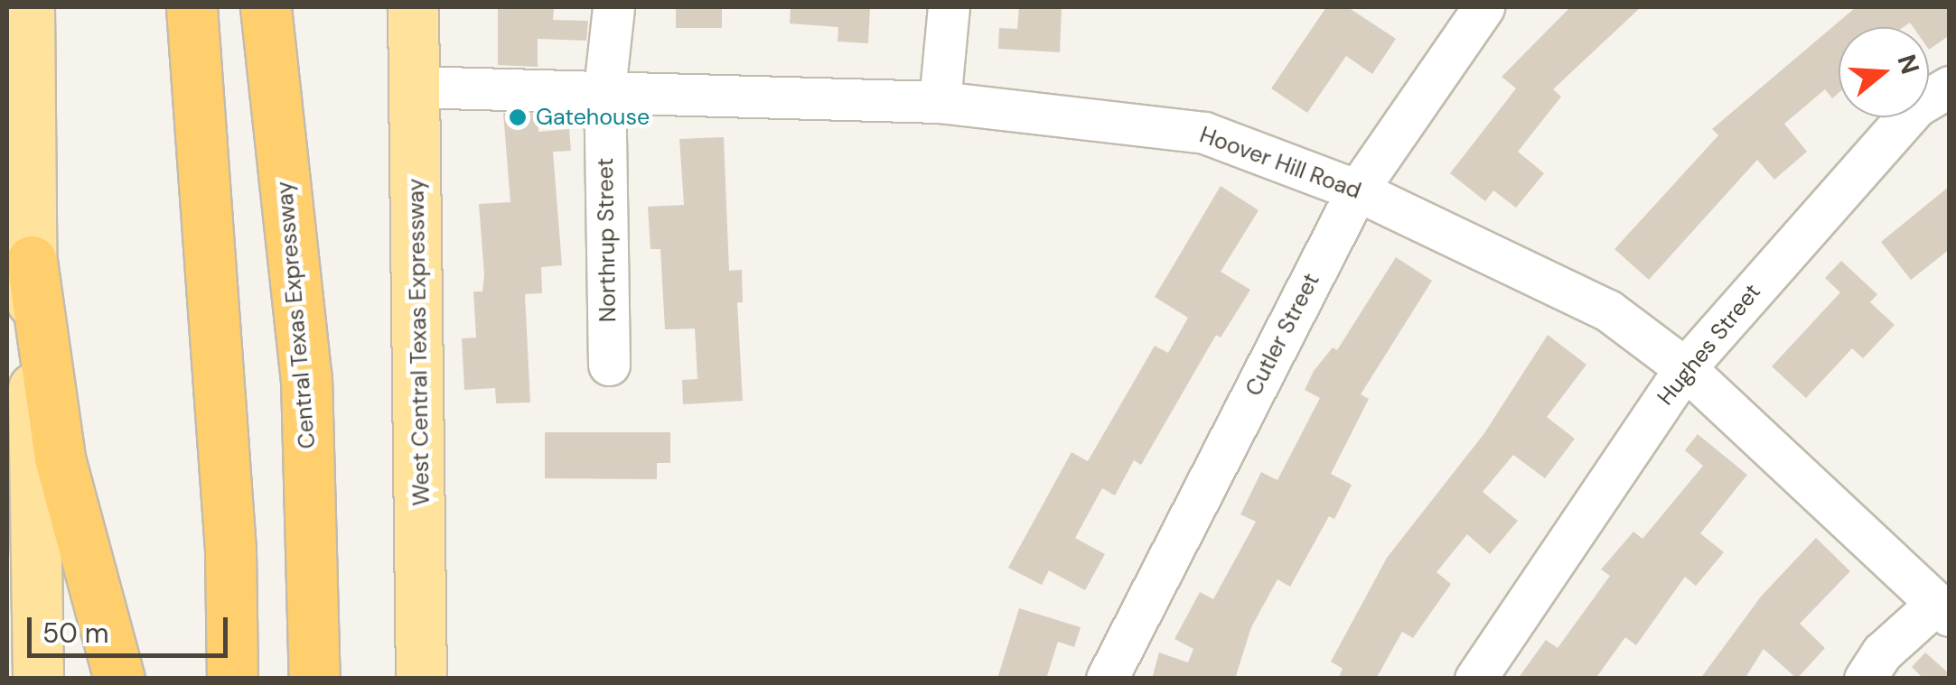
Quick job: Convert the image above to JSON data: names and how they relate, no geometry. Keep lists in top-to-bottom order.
{
  "streets": {
    "highway": ["Central Texas Expressway"],
    "main road": ["West Central Texas Expressway"],
    "street": [
      "Hoover Hill Road",
      "Northrup Street",
      "Cutler Street",
      "Hughes Street"
    ]
  },
  "crossings": [
    ["Hoover Hill Road", "Northrup Street"],
    ["Hoover Hill Road", "Cutler Street"],
    ["Hoover Hill Road", "West Central Texas Expressway"],
    ["Hoover Hill Road", "Hughes Street"]
  ],
  "places": ["Gatehouse"],
  "scale_bar": "50 m",
  "north": "right"
}
